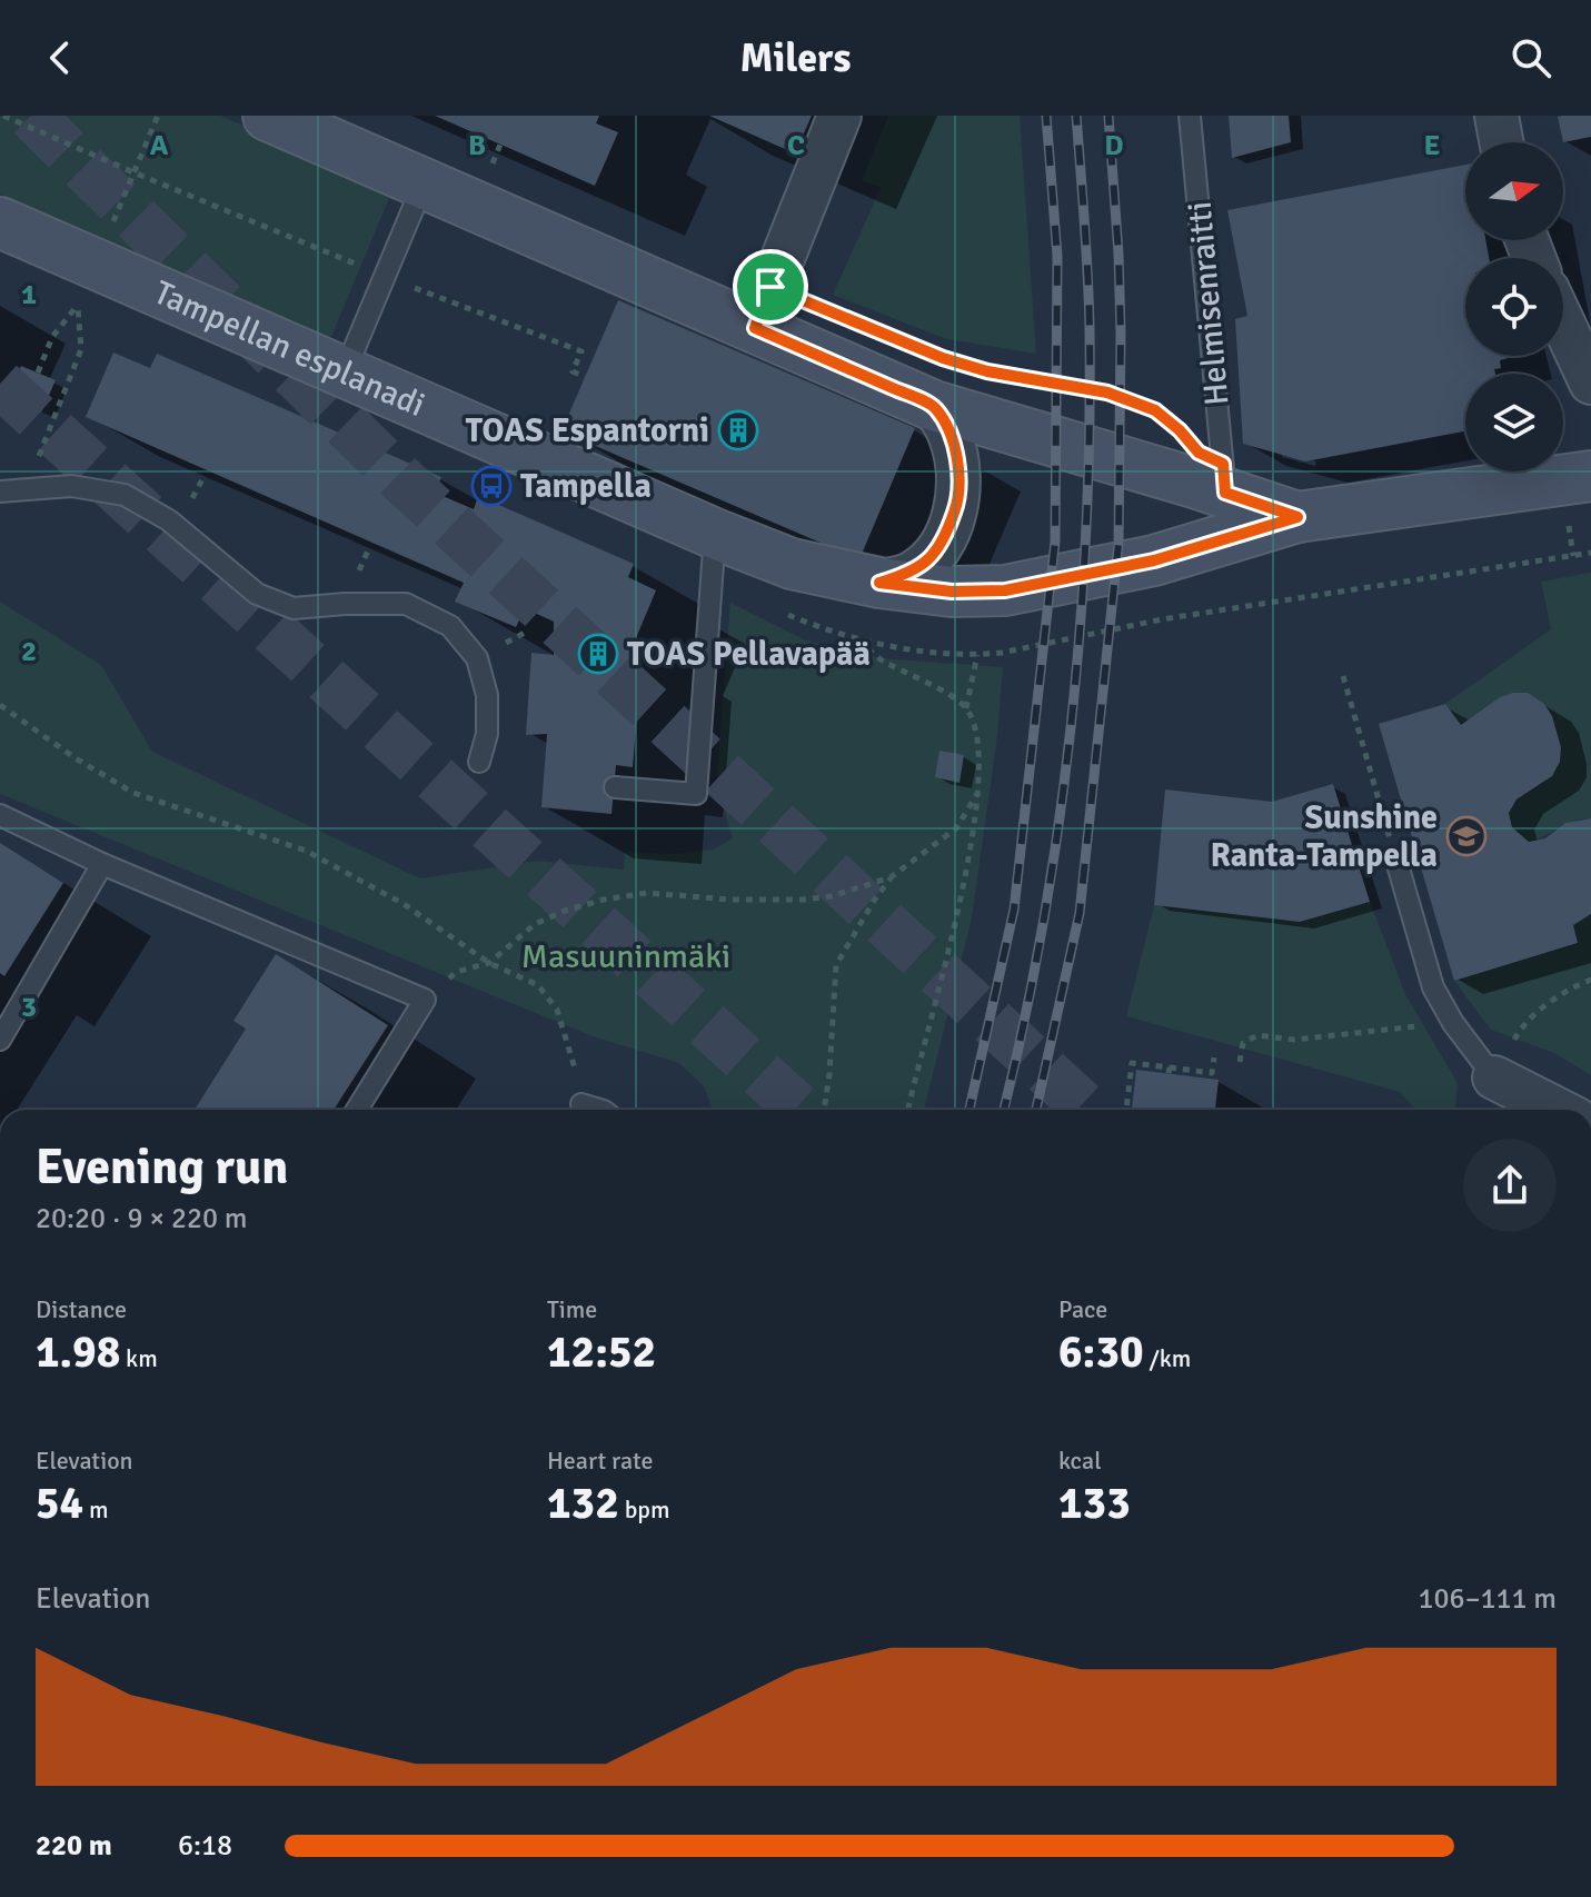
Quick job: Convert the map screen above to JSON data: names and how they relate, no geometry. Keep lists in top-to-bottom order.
{
  "streets": {
    "street": ["Tampellan esplanadi"],
    "lane": ["Helmisenraitti"]
  },
  "crossings": [
    ["Helmisenraitti", "Tampellan esplanadi"]
  ],
  "parks": ["Masuuninmäki"],
  "places": {
    "building": ["TOAS Espantorni", "TOAS Pellavapää"],
    "bus stop": ["Tampella"],
    "school or university": ["Sunshine Ranta-Tampella"]
  },
  "north": "right",
  "page": {
    "header": "Milers",
    "heading": ["Evening run", "20:20 · 9 × 220 m"],
    "stats": [
      ["Distance", "1.98 km"],
      ["Time", "12:52"],
      ["Pace", "6:30 /km"],
      ["Elevation", "54 m"],
      ["Heart rate", "132 bpm"],
      ["kcal", "133"]
    ],
    "chart": ["Elevation", "106–111 m"],
    "list": [
      {
        "name": "220 m",
        "note": "6:18"
      }
    ]
  },
  "grid": {
    "columns": [
      "A",
      "B",
      "C",
      "D",
      "E"
    ],
    "rows": ["1", "2", "3"]
  }
}
